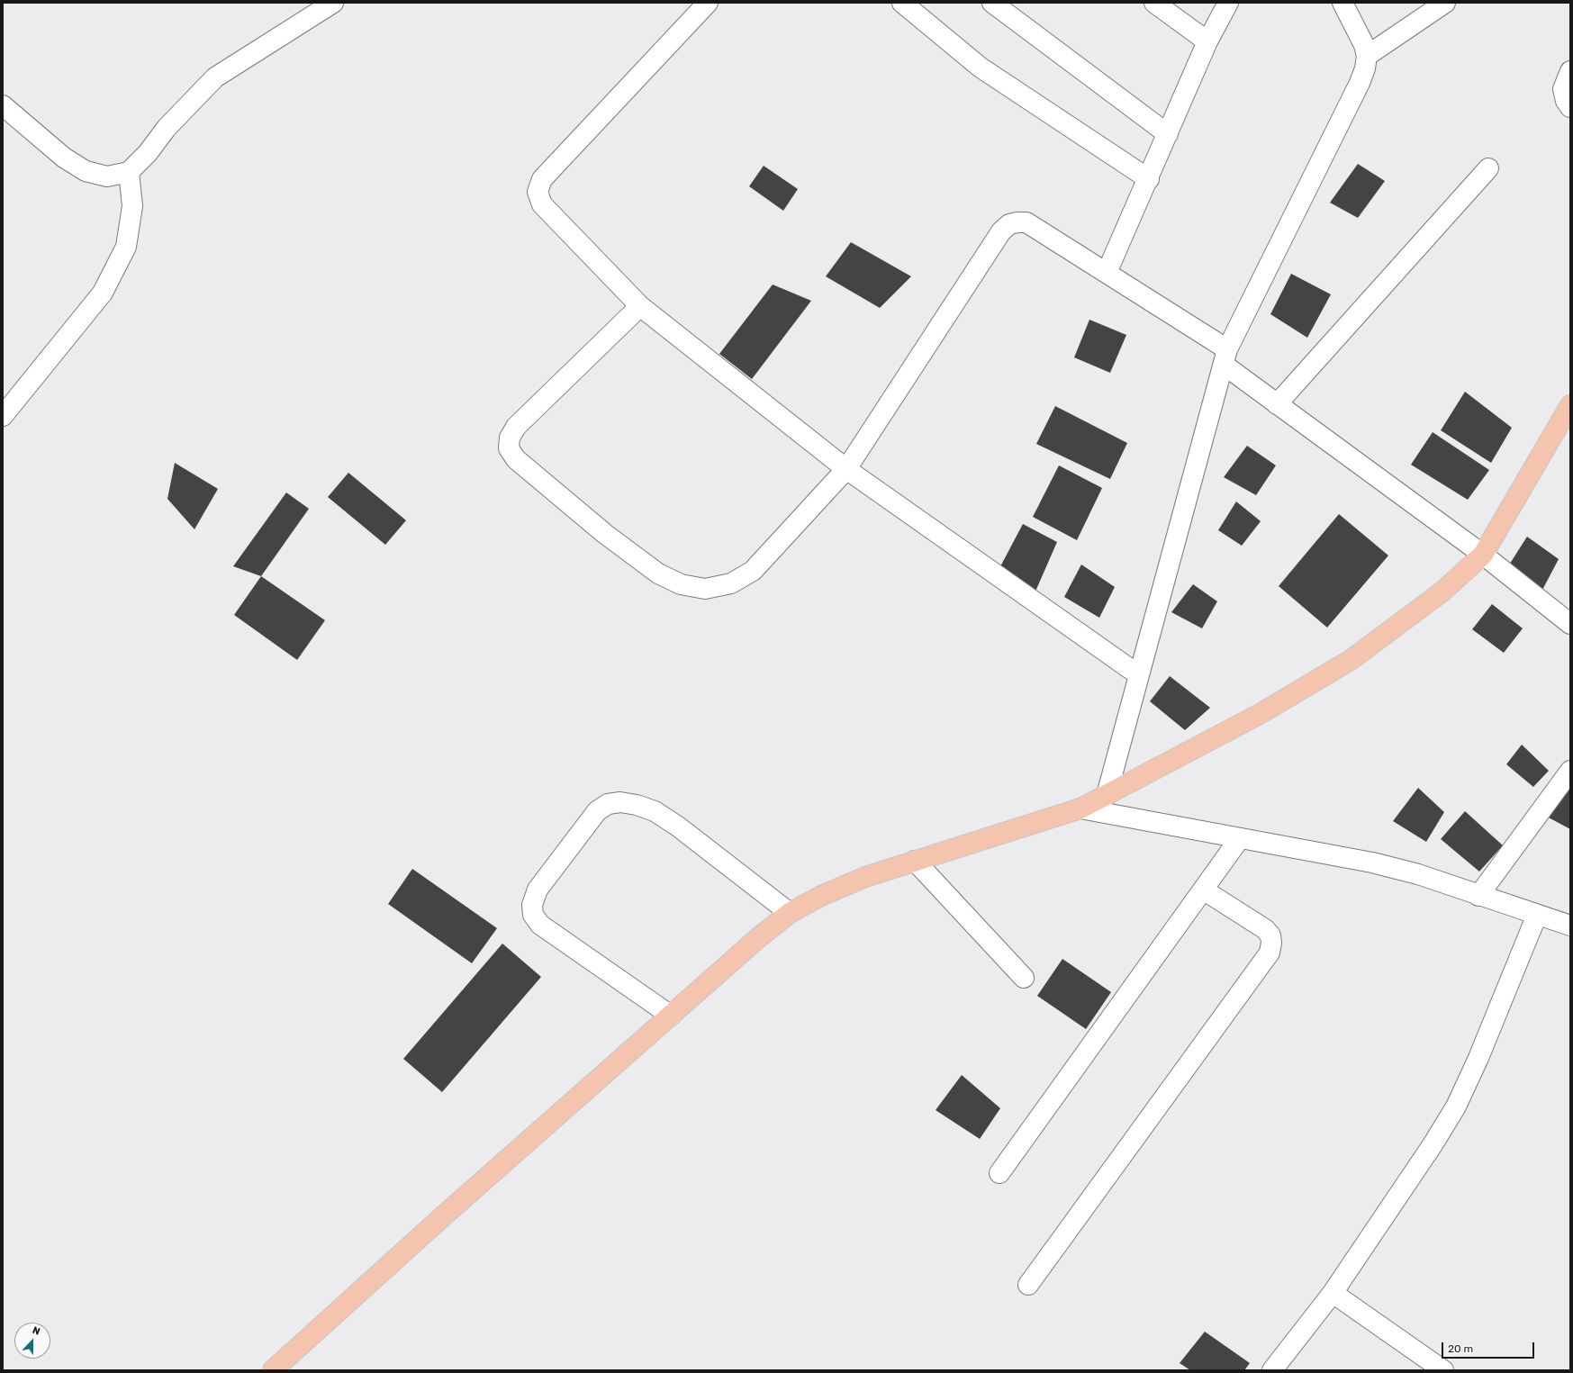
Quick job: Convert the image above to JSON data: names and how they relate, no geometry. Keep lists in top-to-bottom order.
{
  "scale_bar": "20 m",
  "north": "top"
}
